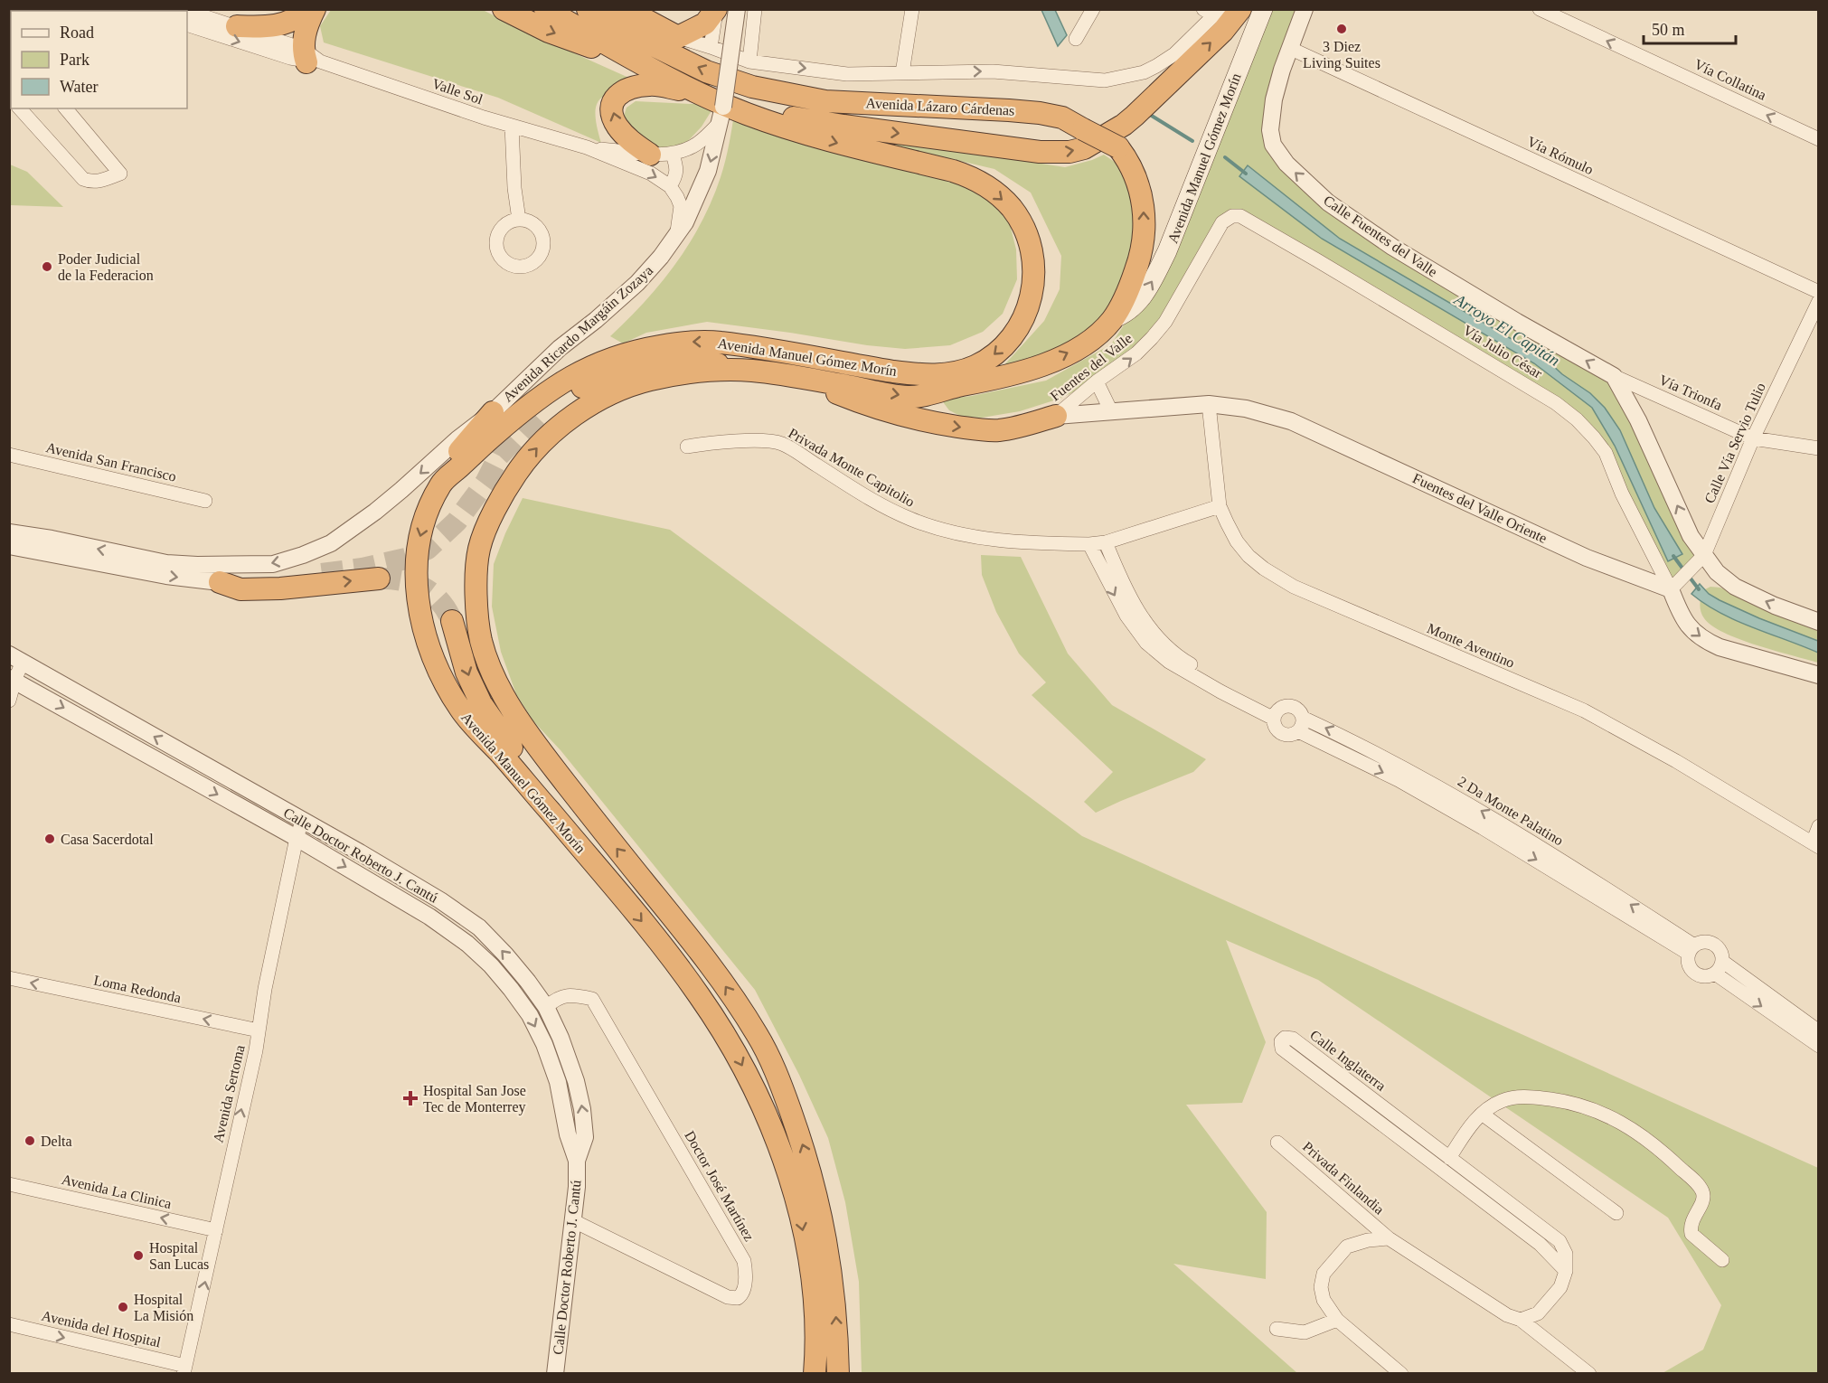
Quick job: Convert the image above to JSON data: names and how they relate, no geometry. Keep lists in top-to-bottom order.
{
  "streets": {
    "highway": ["Avenida Lázaro Cárdenas", "Avenida Manuel Gómez Morín"],
    "street": [
      "Vía Collatina",
      "Valle Sol",
      "Vía Rómulo",
      "Calle Fuentes del Valle",
      "Avenida Ricardo Margáin Zozaya",
      "Vía Julio César",
      "Fuentes del Valle",
      "Vía Trionfa",
      "Calle Vía Servio Tulio",
      "Avenida San Francisco",
      "Privada Monte Capitolio",
      "Fuentes del Valle Oriente",
      "Monte Aventino",
      "2 Da Monte Palatino",
      "Calle Doctor Roberto J. Cantú",
      "Loma Redonda",
      "Calle Inglaterra",
      "Avenida Sertoma",
      "Privada Finlandia",
      "Doctor José Martínez",
      "Avenida La Clinica",
      "Avenida del Hospital"
    ]
  },
  "crossings": [
    ["Valle Sol", "Avenida Manuel Gómez Morín"],
    ["Valle Sol", "Avenida Ricardo Margáin Zozaya"],
    ["Avenida Lázaro Cárdenas", "Avenida Manuel Gómez Morín"],
    ["Vía Rómulo", "Calle Fuentes del Valle"],
    ["Avenida Manuel Gómez Morín", "Avenida Ricardo Margáin Zozaya"],
    ["Calle Fuentes del Valle", "Vía Trionfa"],
    ["Vía Julio César", "Fuentes del Valle"],
    ["Vía Julio César", "Calle Vía Servio Tulio"],
    ["Vía Julio César", "Fuentes del Valle Oriente"],
    ["Fuentes del Valle", "Fuentes del Valle Oriente"],
    ["Vía Trionfa", "Calle Vía Servio Tulio"],
    ["Calle Vía Servio Tulio", "Fuentes del Valle Oriente"],
    ["Privada Monte Capitolio", "Monte Aventino"],
    ["Fuentes del Valle Oriente", "Monte Aventino"],
    ["Calle Doctor Roberto J. Cantú", "Avenida Sertoma"],
    ["Calle Doctor Roberto J. Cantú", "Doctor José Martínez"],
    ["Loma Redonda", "Avenida Sertoma"],
    ["Avenida Sertoma", "Avenida La Clinica"],
    ["Avenida Sertoma", "Avenida del Hospital"]
  ],
  "one_way": [
    "Vía Collatina",
    "Calle Fuentes del Valle",
    "Avenida Ricardo Margáin Zozaya",
    "Fuentes del Valle",
    "Loma Redonda",
    "Avenida Sertoma",
    "Avenida La Clinica",
    "Avenida del Hospital"
  ],
  "water": ["Arroyo El Capitán"],
  "places": {
    "other": [
      "3 Diez Living Suites",
      "Poder Judicial de la Federacion",
      "Casa Sacerdotal",
      "Delta",
      "Hospital San Lucas",
      "Hospital La Misión"
    ],
    "health": ["Hospital San Jose Tec de Monterrey"]
  },
  "legend": ["Road", "Park", "Water"],
  "scale_bar": "50 m"
}
